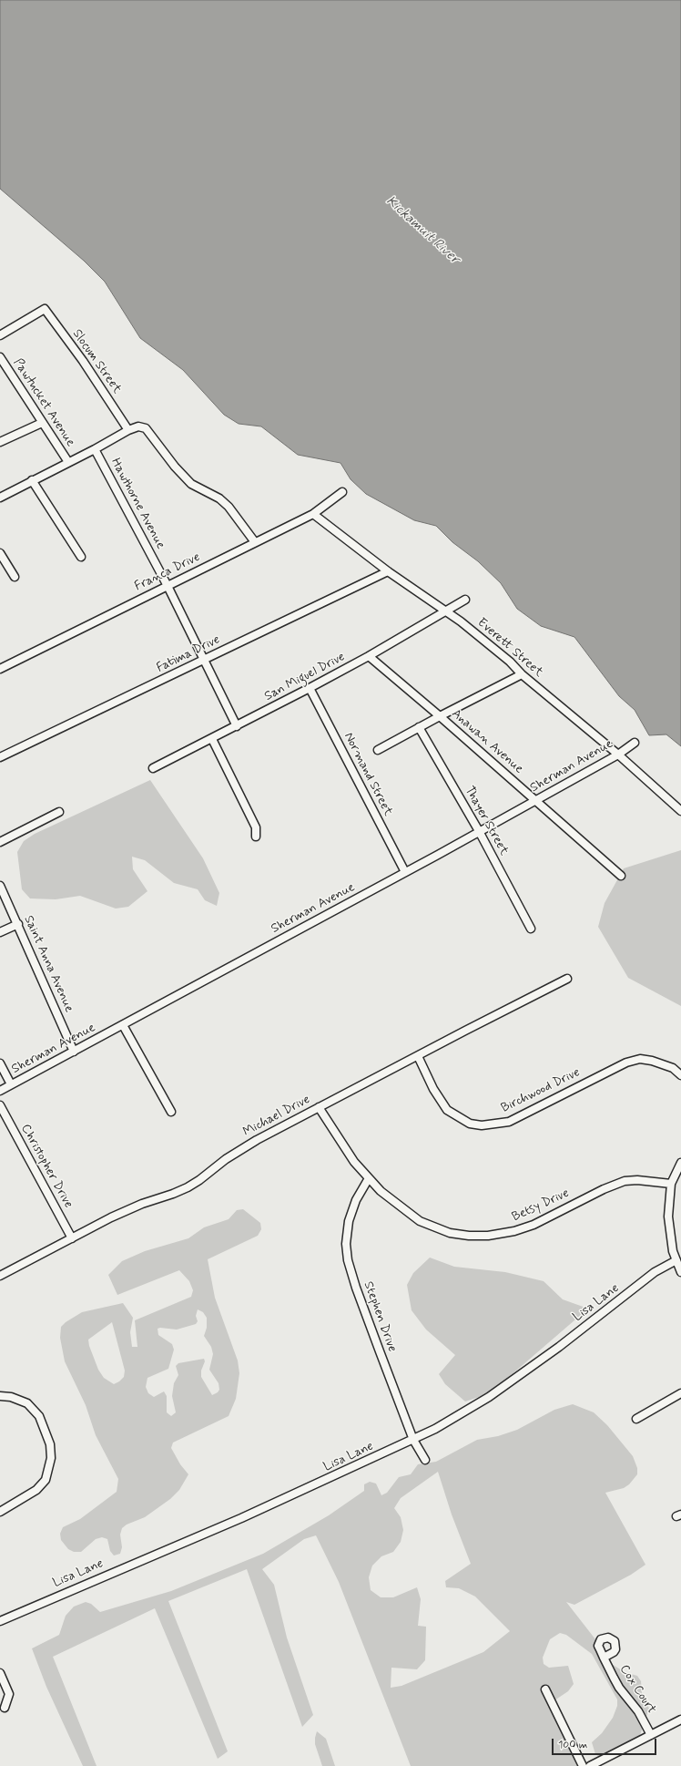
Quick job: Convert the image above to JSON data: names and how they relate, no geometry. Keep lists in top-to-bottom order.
{
  "streets": {
    "street": [
      "Slocum Street",
      "Pawtucket Avenue",
      "Hawthorne Avenue",
      "Franca Drive",
      "Everett Street",
      "Fatima Drive",
      "San Miguel Drive",
      "Anawan Avenue",
      "Sherman Avenue",
      "Normand Street",
      "Thayer Street",
      "Saint Anna Avenue",
      "Birchwood Drive",
      "Michael Drive",
      "Christopher Drive",
      "Betsy Drive",
      "Lisa Lane",
      "Stephen Drive",
      "Cox Court"
    ]
  },
  "crossings": [
    ["Hawthorne Avenue", "Franca Drive"],
    ["Hawthorne Avenue", "Fatima Drive"],
    ["Hawthorne Avenue", "San Miguel Drive"],
    ["Franca Drive", "Everett Street"],
    ["Everett Street", "Fatima Drive"],
    ["Everett Street", "San Miguel Drive"],
    ["Everett Street", "Sherman Avenue"],
    ["San Miguel Drive", "Anawan Avenue"],
    ["San Miguel Drive", "Normand Street"],
    ["Anawan Avenue", "Sherman Avenue"],
    ["Sherman Avenue", "Normand Street"],
    ["Sherman Avenue", "Thayer Street"],
    ["Sherman Avenue", "Saint Anna Avenue"],
    ["Birchwood Drive", "Michael Drive"],
    ["Michael Drive", "Christopher Drive"],
    ["Michael Drive", "Betsy Drive"],
    ["Betsy Drive", "Stephen Drive"],
    ["Lisa Lane", "Stephen Drive"]
  ],
  "water": ["Kickamuit River"],
  "scale_bar": "100 m"
}
